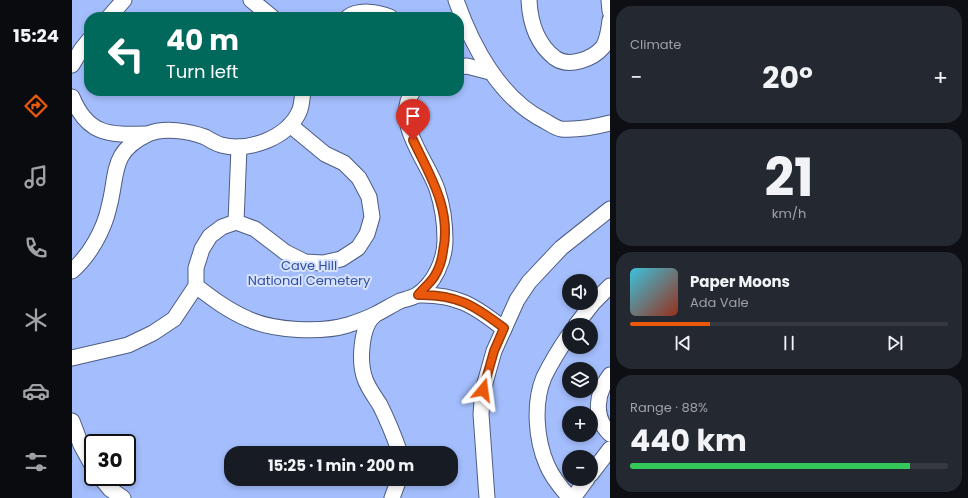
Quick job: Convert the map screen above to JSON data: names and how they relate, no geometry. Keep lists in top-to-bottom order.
{
  "parks": ["Cave Hill National Cemetery"],
  "page": {
    "tabs": "15:24",
    "tile": [
      "Climate",
      ["21", "km/h"],
      ["Range · 88%", "440 km"]
    ],
    "turn": ["40 m", "Turn left"],
    "heat": ["−", "20°", "+"],
    "song": ["Paper Moons", "Ada Vale"],
    "map_buttons": ["+", "−"],
    "limit": "30",
    "trip": "15:25 · 1 min · 200 m"
  }
}
